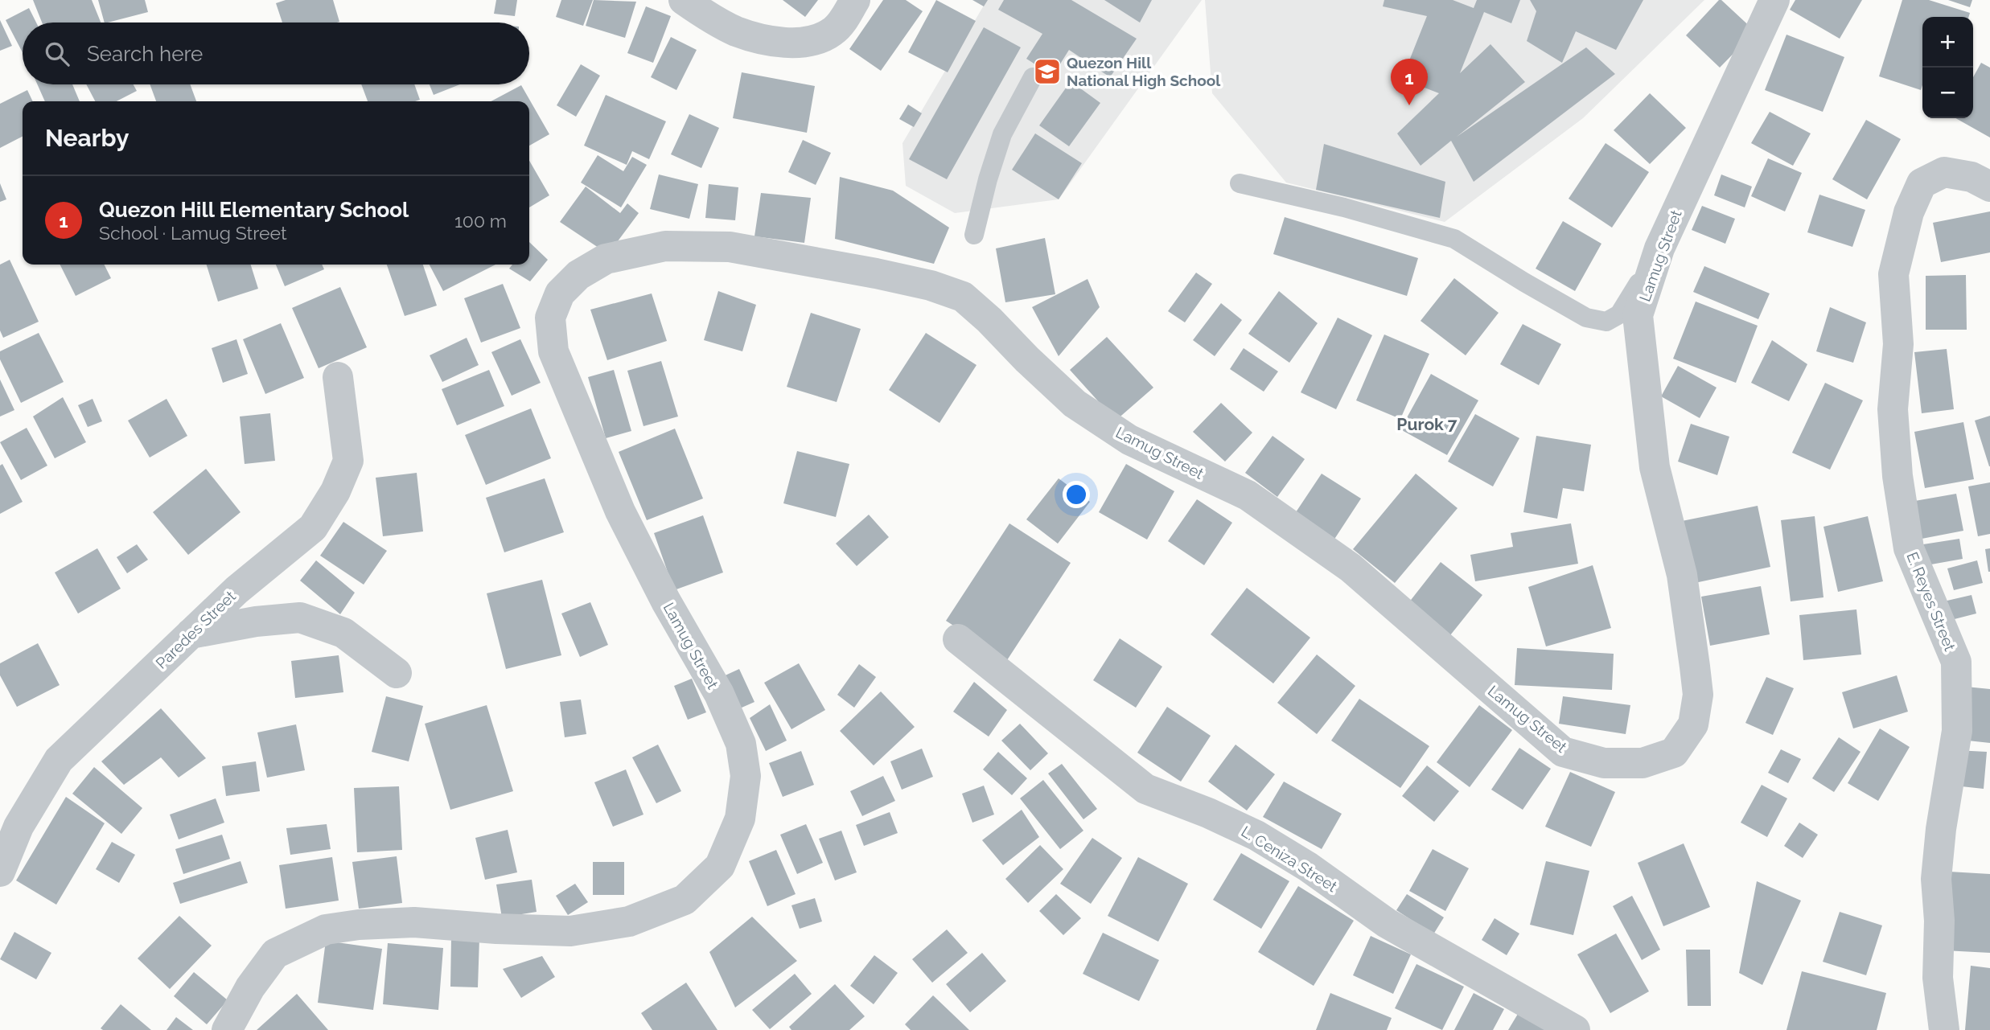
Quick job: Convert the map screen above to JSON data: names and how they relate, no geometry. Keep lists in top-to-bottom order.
{
  "streets": {
    "street": [
      "Lamug Street",
      "E. Reyes Street",
      "Paredes Street",
      "L. Ceniza Street"
    ]
  },
  "districts": ["Purok 7"],
  "places": {
    "school or university": ["Quezon Hill National High School"]
  },
  "page": {
    "map_buttons": ["+", "−"],
    "search": "Search here",
    "pins": "1",
    "heading": "Nearby",
    "list": [
      {
        "mark": "1",
        "name": "Quezon Hill Elementary School",
        "note": "School · Lamug Street",
        "value": "100 m"
      }
    ]
  }
}
